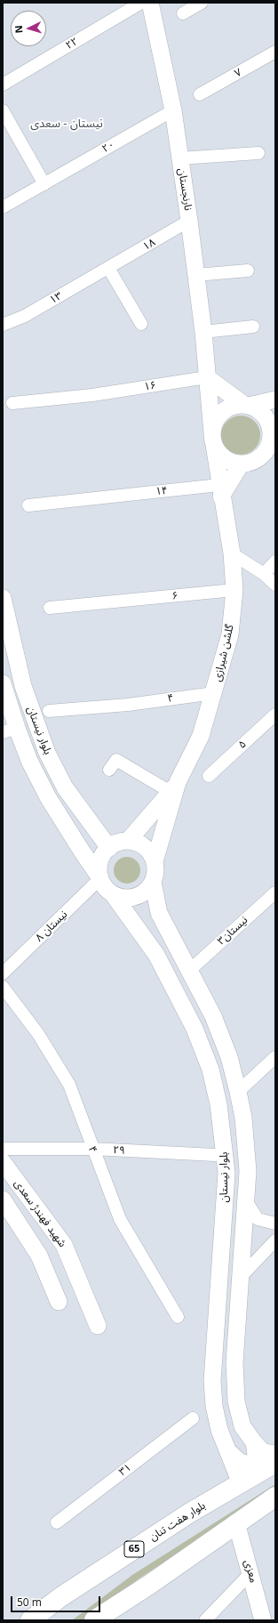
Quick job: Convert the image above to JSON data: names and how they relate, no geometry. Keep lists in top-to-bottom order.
{
  "streets": {
    "main road": [
      "نارنجستان",
      "گلشن شیرازی",
      "بلوار نیستان",
      "شهید فهندژ سعدی",
      "بلوار هفت تنان",
      "65",
      "معزی"
    ],
    "street": [
      "۲۲",
      "۷",
      "۲۰",
      "۱۸",
      "۱۳",
      "۱۶",
      "۱۴",
      "۶",
      "۴",
      "۵",
      "نیستان ۸",
      "۳نیستان",
      "۲۹",
      "۳۱"
    ]
  },
  "crossings": [
    ["۲۰", "نارنجستان"],
    ["نارنجستان", "۱۸"],
    ["نارنجستان", "۱۶"],
    ["نارنجستان", "گلشن شیرازی"],
    ["۱۸", "۱۳"],
    ["۱۴", "گلشن شیرازی"],
    ["۶", "گلشن شیرازی"],
    ["گلشن شیرازی", "۴"],
    ["گلشن شیرازی", "بلوار نیستان"],
    ["گلشن شیرازی", "نیستان ۸"],
    ["۴", "۲۹"],
    ["بلوار نیستان", "نیستان ۸"],
    ["بلوار نیستان", "۳نیستان"],
    ["بلوار نیستان", "بلوار هفت تنان"]
  ],
  "districts": ["نیستان - سعدی"],
  "scale_bar": "50 m",
  "north": "left"
}
